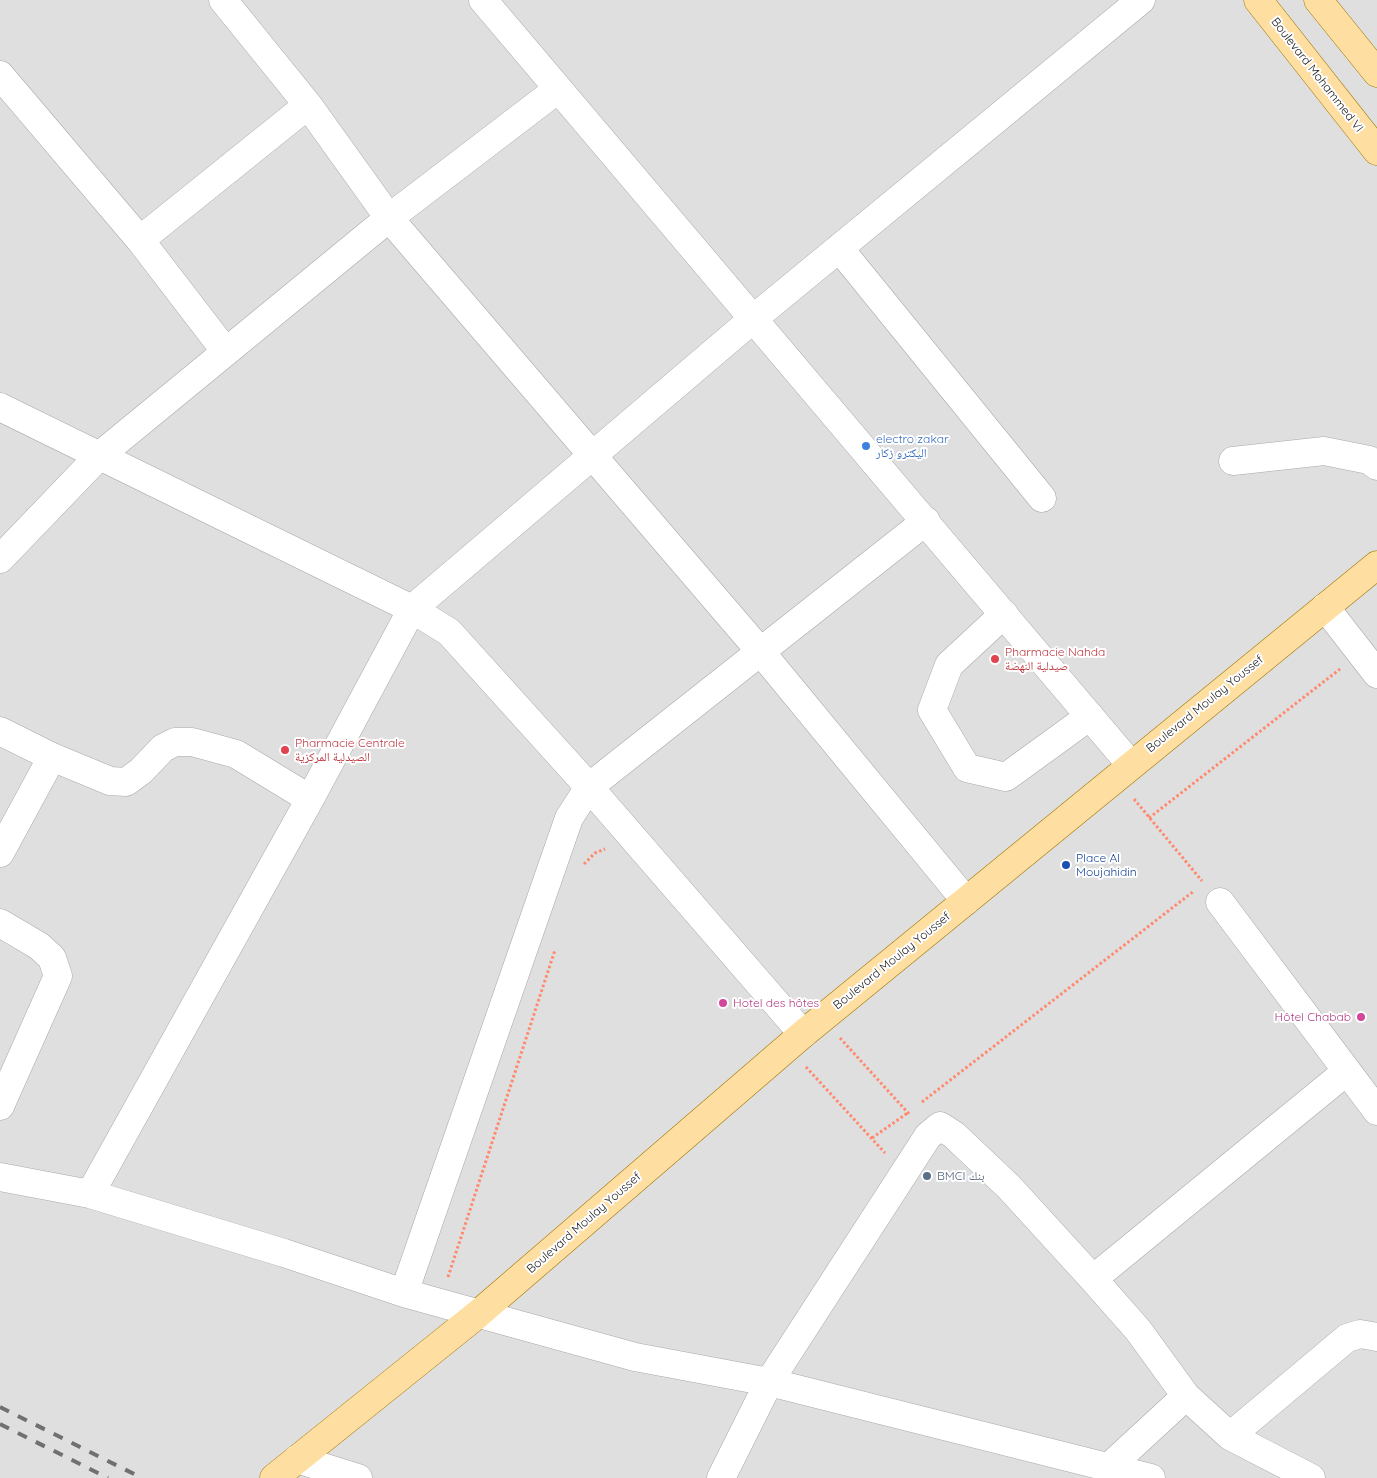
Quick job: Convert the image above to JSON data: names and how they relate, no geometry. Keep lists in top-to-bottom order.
{
  "streets": {
    "main road": ["Boulevard Mohammed VI", "Boulevard Moulay Youssef"]
  },
  "places": [
    "electro zakar اليكترو زكار",
    "Pharmacie Nahda صيدلية النهضة",
    "Pharmacie Centrale الصيدلية المركزية",
    "Place Al Moujahidin",
    "Hotel des hôtes",
    "Hôtel Chabab",
    "BMCI بنك"
  ]
}
